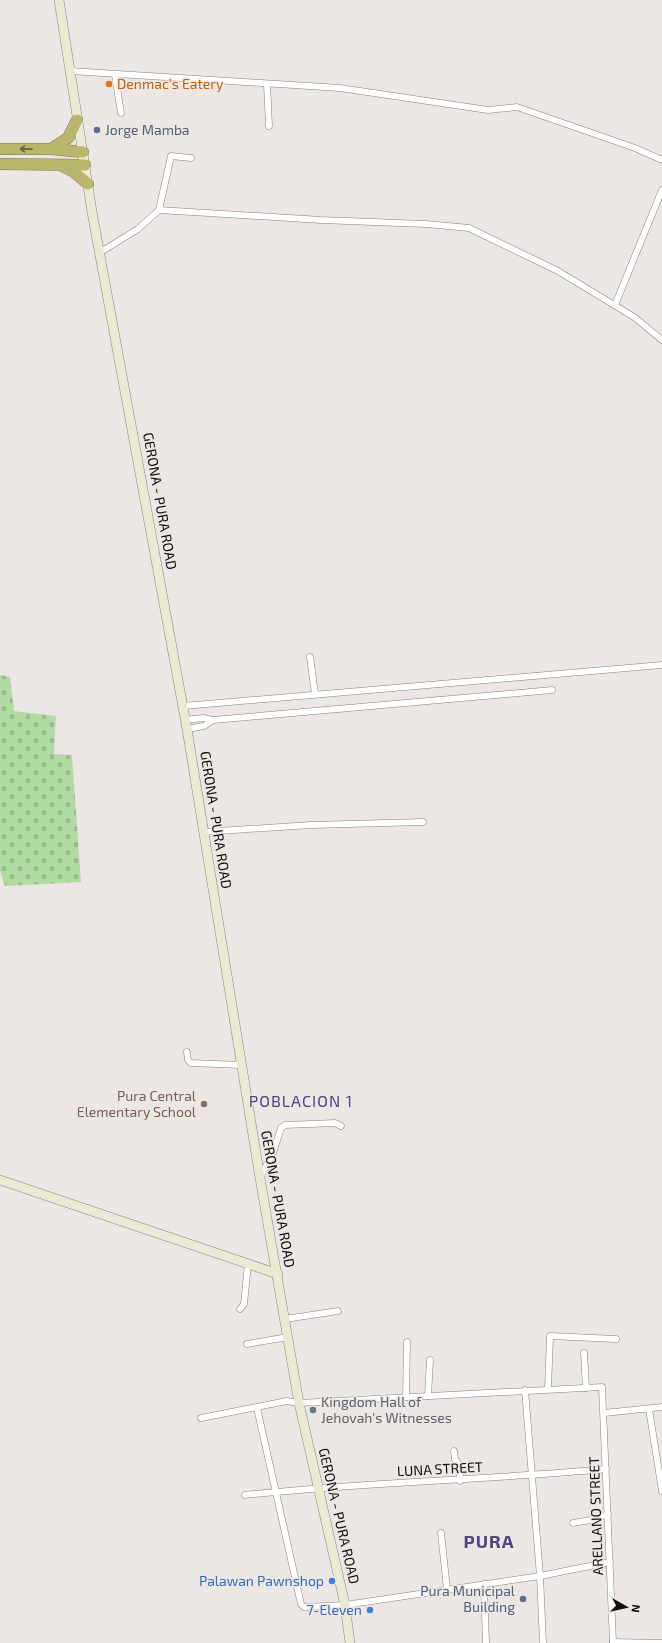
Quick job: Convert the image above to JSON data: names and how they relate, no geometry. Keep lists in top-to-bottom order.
{
  "streets": {
    "main road": ["GERONA - PURA ROAD"],
    "street": ["LUNA STREET", "ARELLANO STREET"]
  },
  "crossings": [
    ["GERONA - PURA ROAD", "LUNA STREET"],
    ["LUNA STREET", "ARELLANO STREET"]
  ],
  "districts": ["POBLACION 1", "PURA"],
  "places": [
    "Denmac's Eatery",
    "Jorge Mamba",
    "Pura Central Elementary School",
    "Kingdom Hall of Jehovah's Witnesses",
    "Palawan Pawnshop",
    "Pura Municipal Building",
    "7-Eleven"
  ],
  "north": "right"
}
